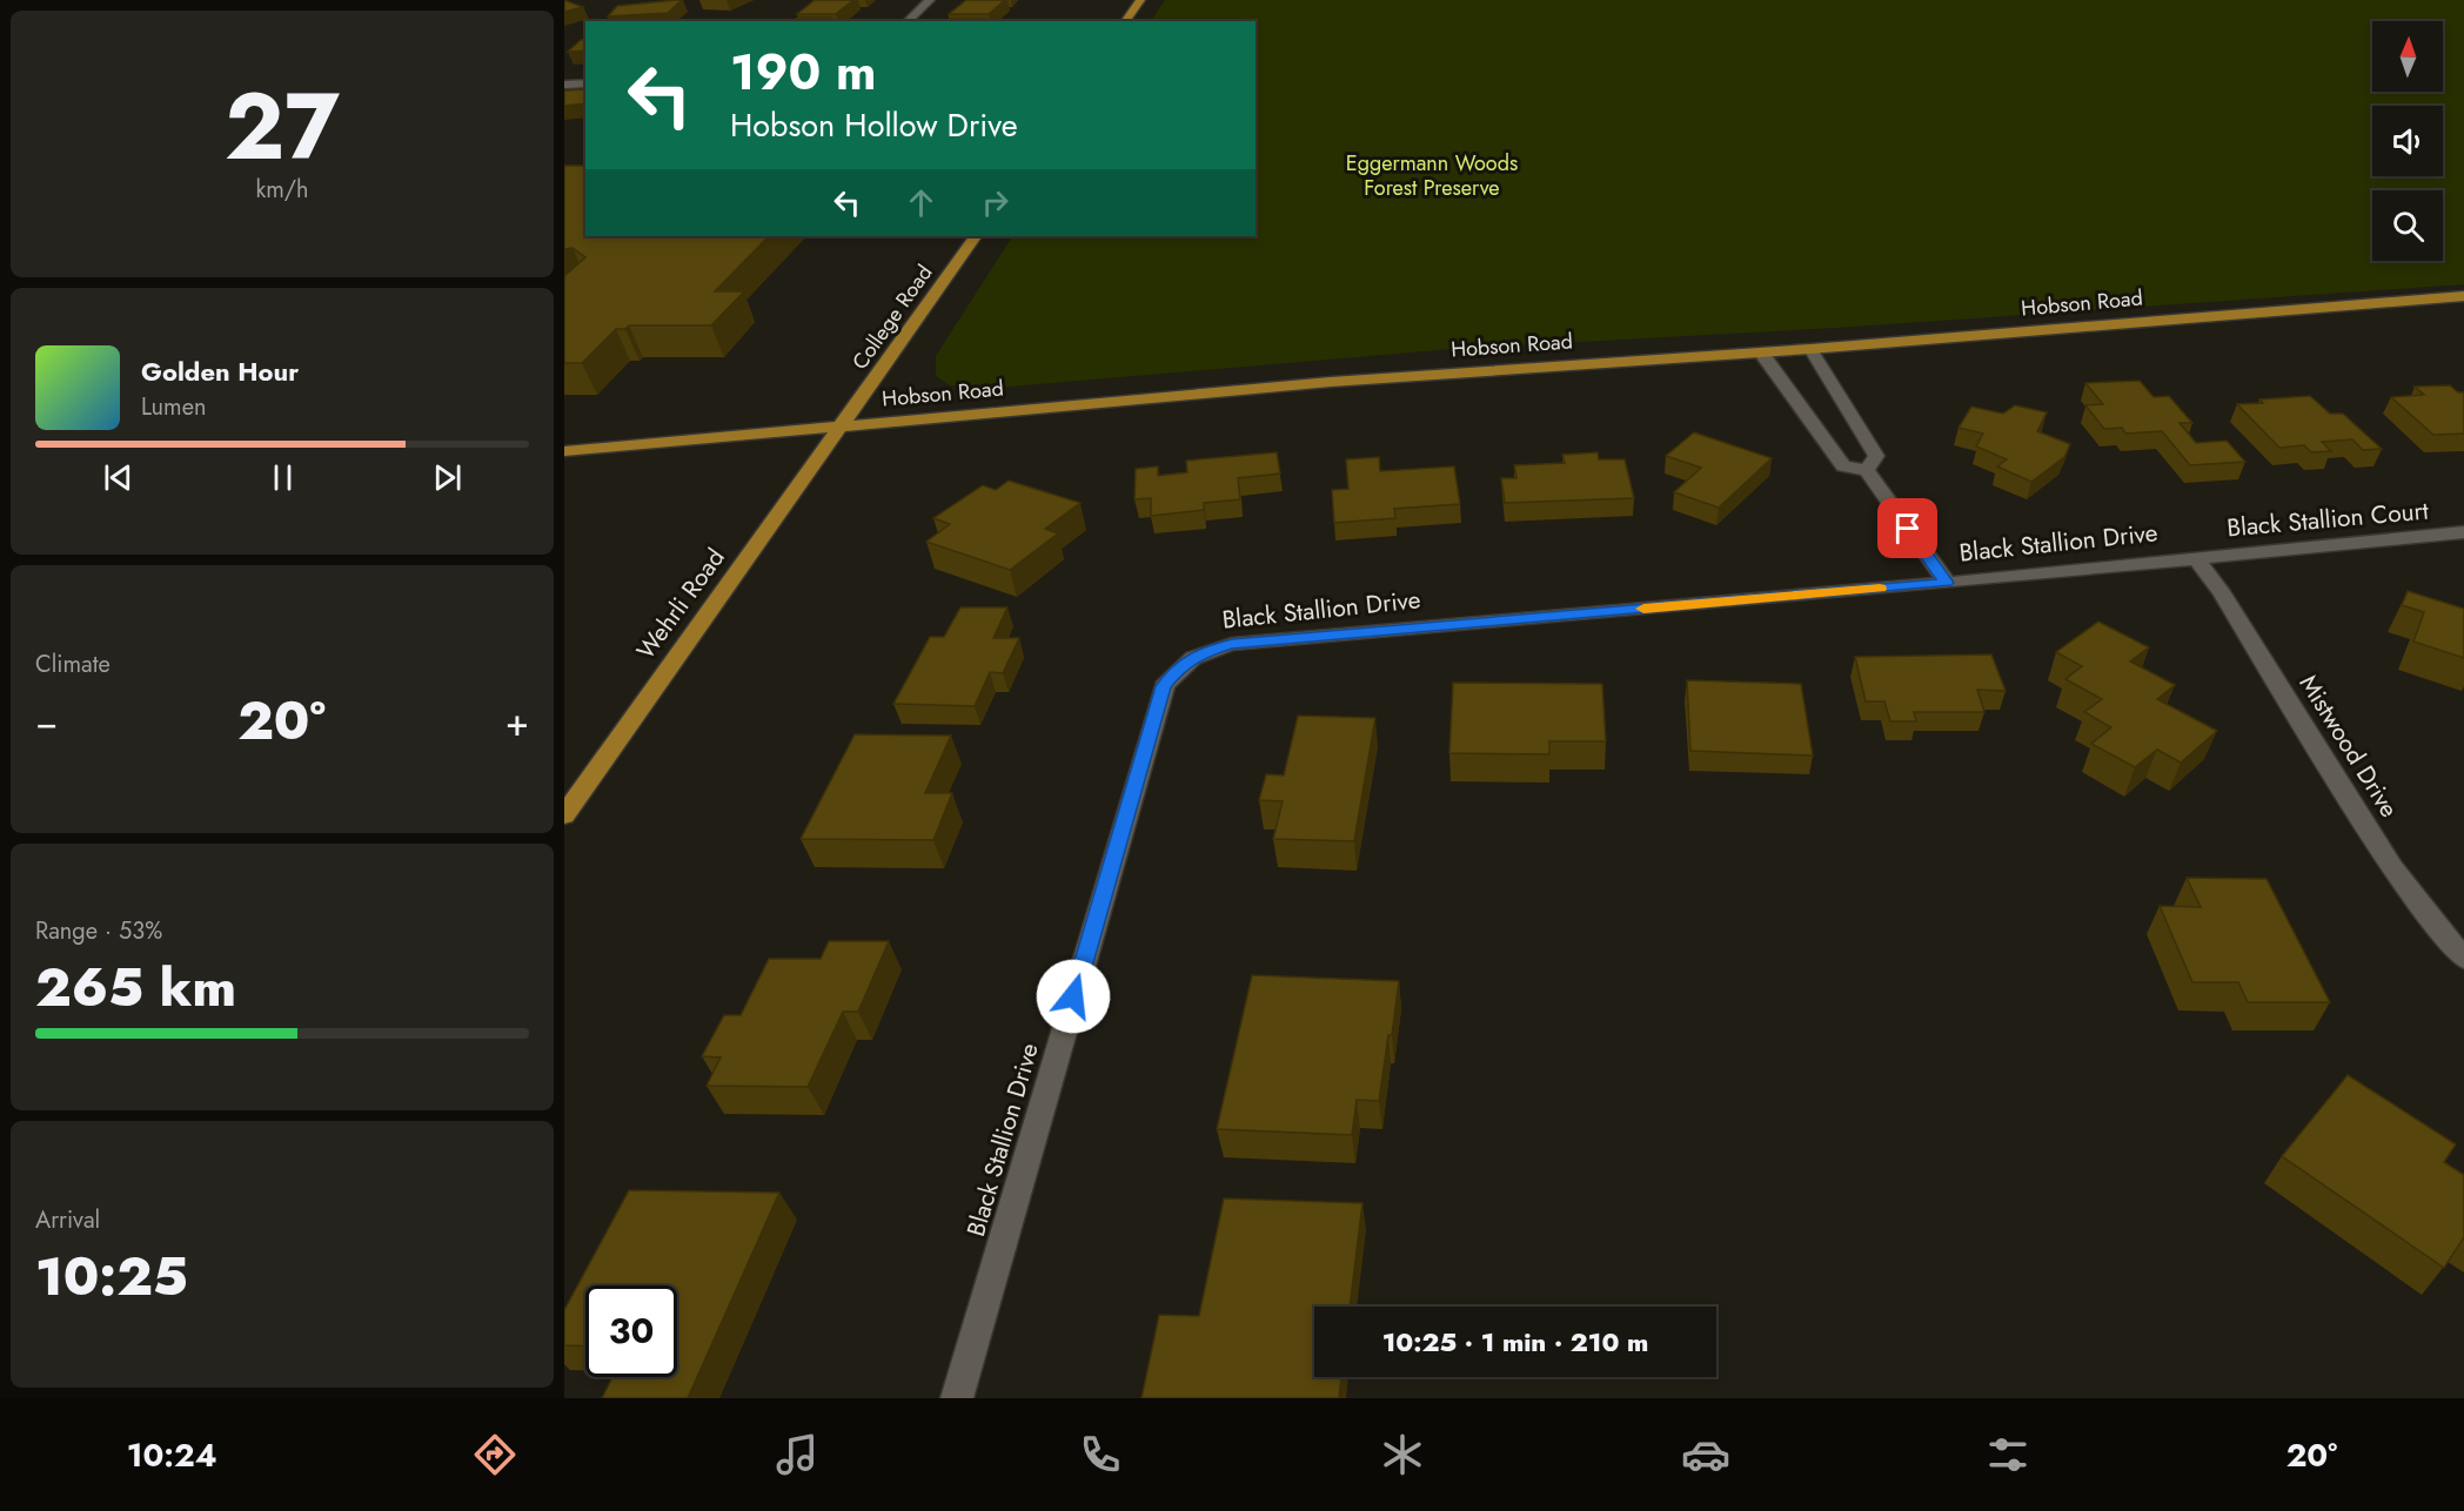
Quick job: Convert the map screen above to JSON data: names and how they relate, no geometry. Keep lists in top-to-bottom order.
{
  "streets": {
    "main road": ["Hobson Road", "College Road", "Wehrli Road"],
    "street": ["Black Stallion Court", "Black Stallion Drive", "Mistwood Drive"]
  },
  "crossings": [
    ["Hobson Road", "College Road"],
    ["Hobson Road", "Wehrli Road"],
    ["College Road", "Wehrli Road"],
    ["Black Stallion Court", "Black Stallion Drive"],
    ["Black Stallion Court", "Mistwood Drive"],
    ["Black Stallion Drive", "Mistwood Drive"]
  ],
  "parks": ["Eggermann Woods Forest Preserve"],
  "north": "top",
  "page": {
    "tile": [
      ["27", "km/h"],
      "Climate",
      ["Range · 53%", "265 km"],
      ["Arrival", "10:25"]
    ],
    "turn": ["190 m", "Hobson Hollow Drive"],
    "song": ["Golden Hour", "Lumen"],
    "heat": ["−", "20°", "+"],
    "limit": "30",
    "trip": "10:25 · 1 min · 210 m",
    "tabs": ["10:24", "20°"]
  }
}
